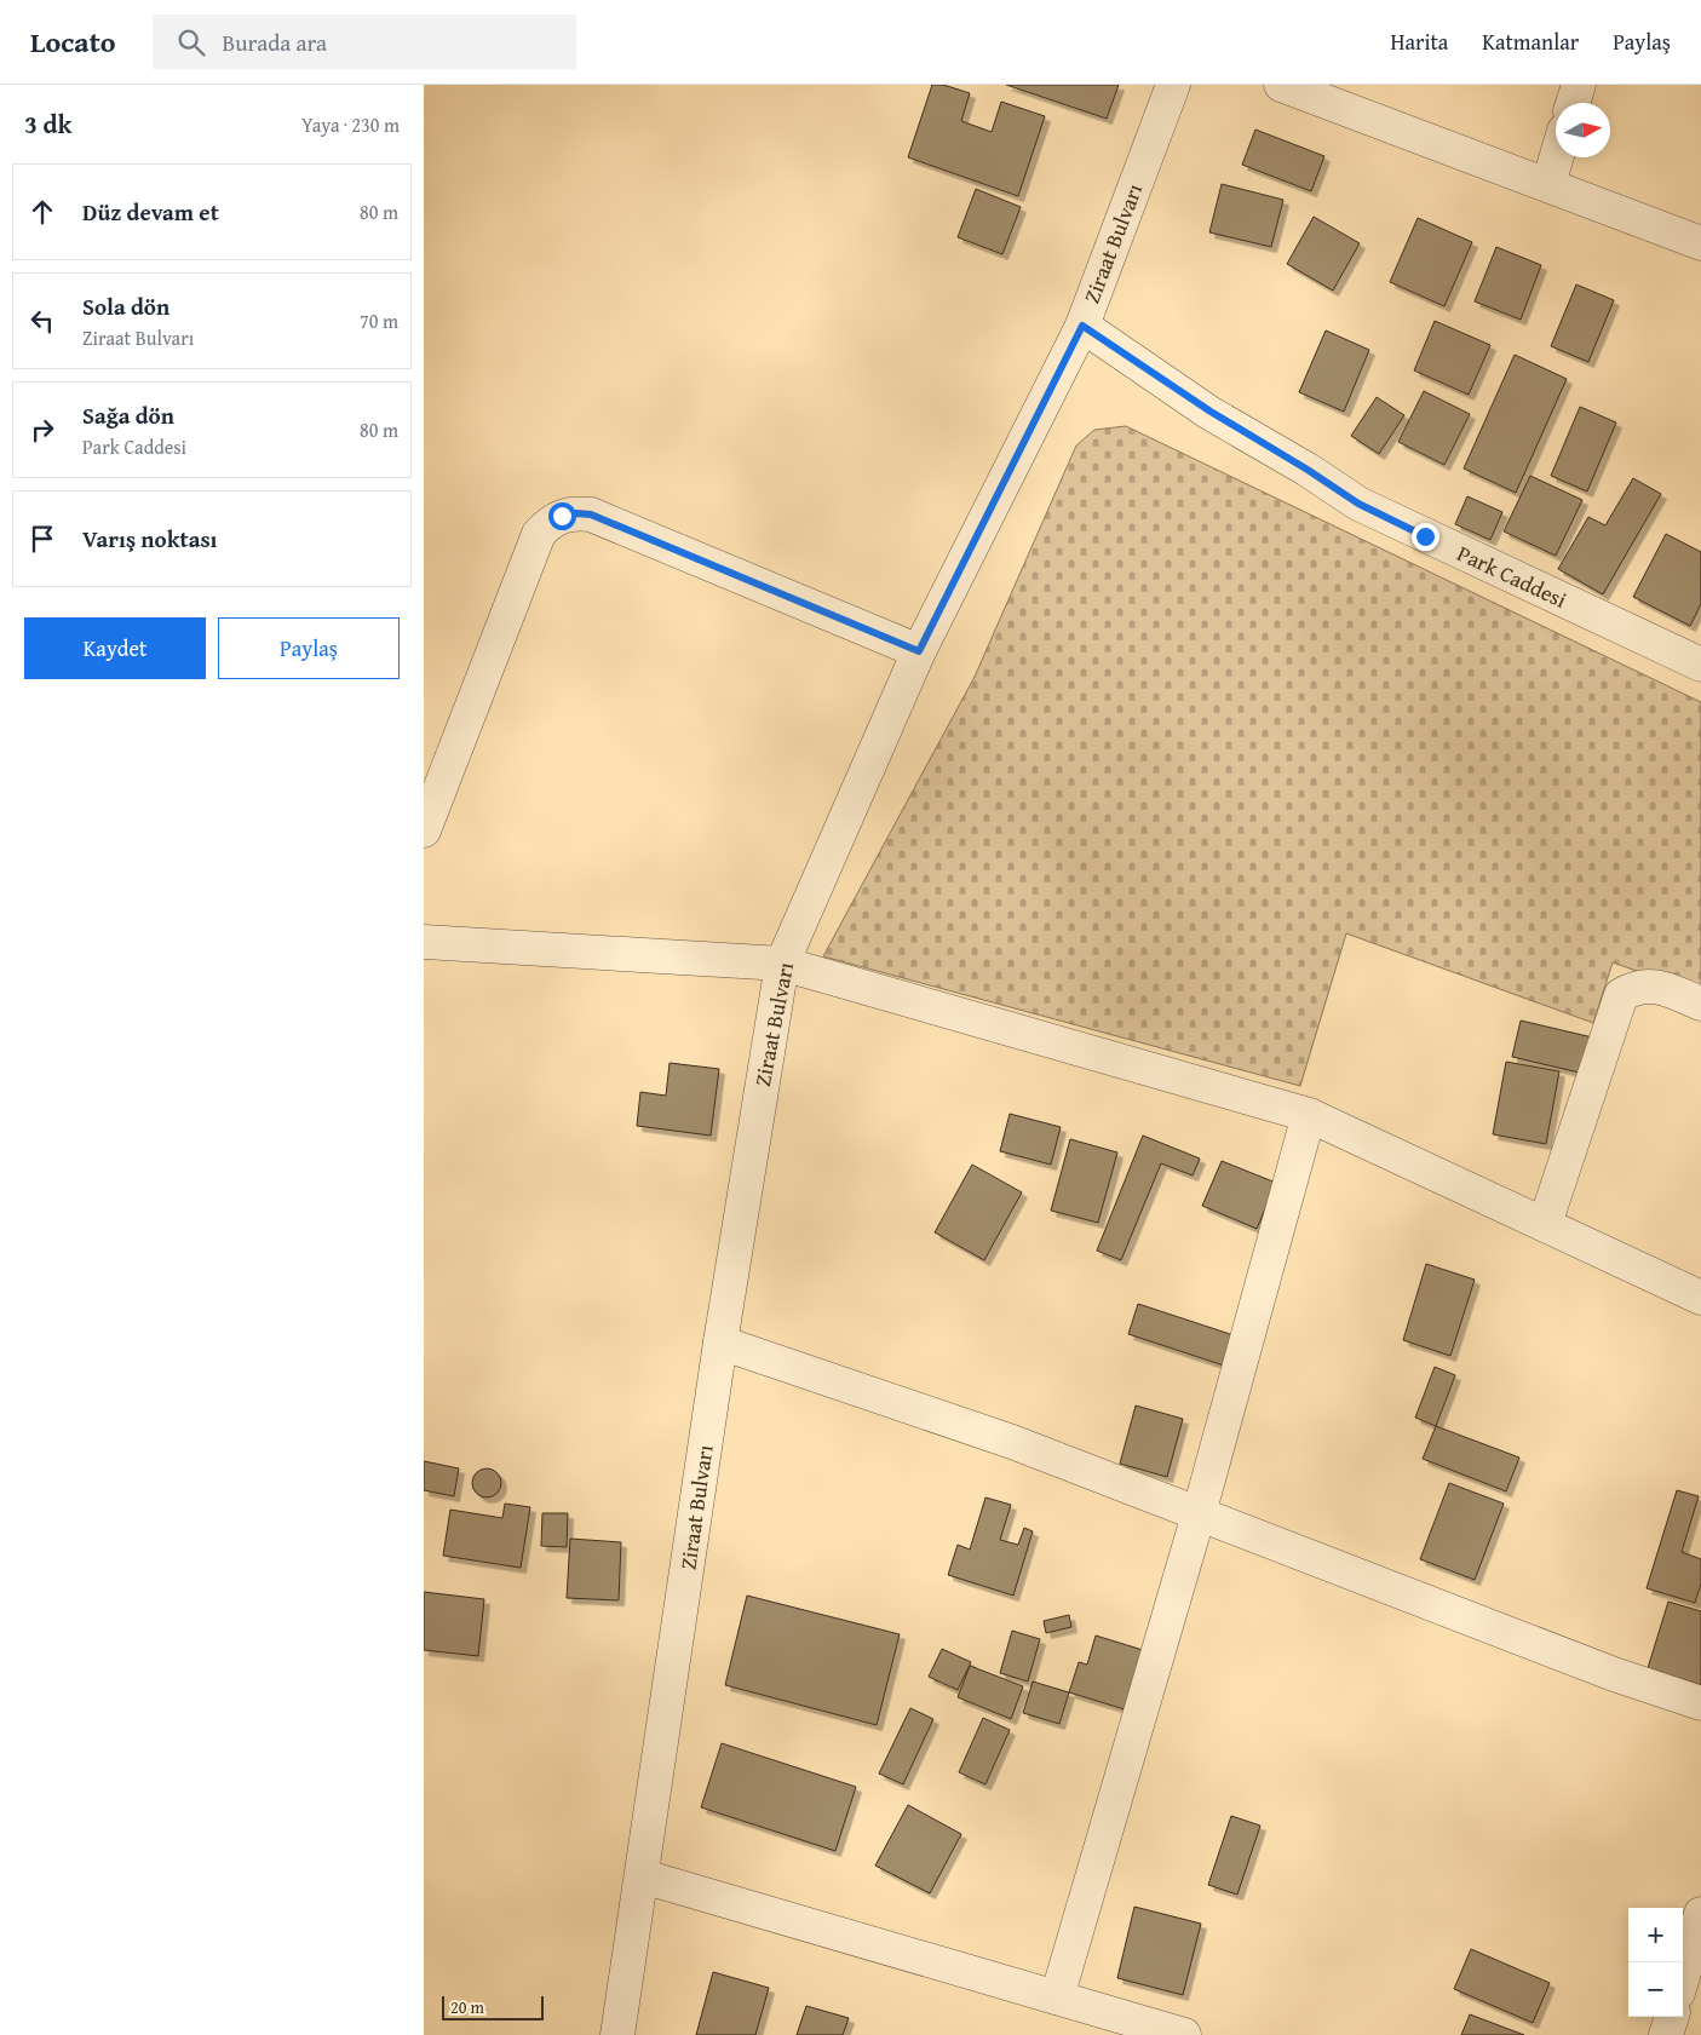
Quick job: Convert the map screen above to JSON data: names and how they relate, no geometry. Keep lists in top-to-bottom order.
{
  "streets": {
    "street": ["Ziraat Bulvarı", "Park Caddesi"]
  },
  "crossings": [
    ["Ziraat Bulvarı", "Park Caddesi"]
  ],
  "scale_bar": "20 m",
  "north": "right",
  "page": {
    "header": "Locato",
    "search": "Burada ara",
    "nav": ["Harita", "Katmanlar", "Paylaş"],
    "heading": ["3 dk", "Yaya · 230 m"],
    "list": [
      ["Düz devam et", "80 m"],
      ["Sola dön", "Ziraat Bulvarı", "70 m"],
      ["Sağa dön", "Park Caddesi", "80 m"],
      "Varış noktası"
    ],
    "buttons": ["Kaydet", "Paylaş"],
    "map_buttons": ["+", "−"],
    "scale": "20 m"
  }
}
